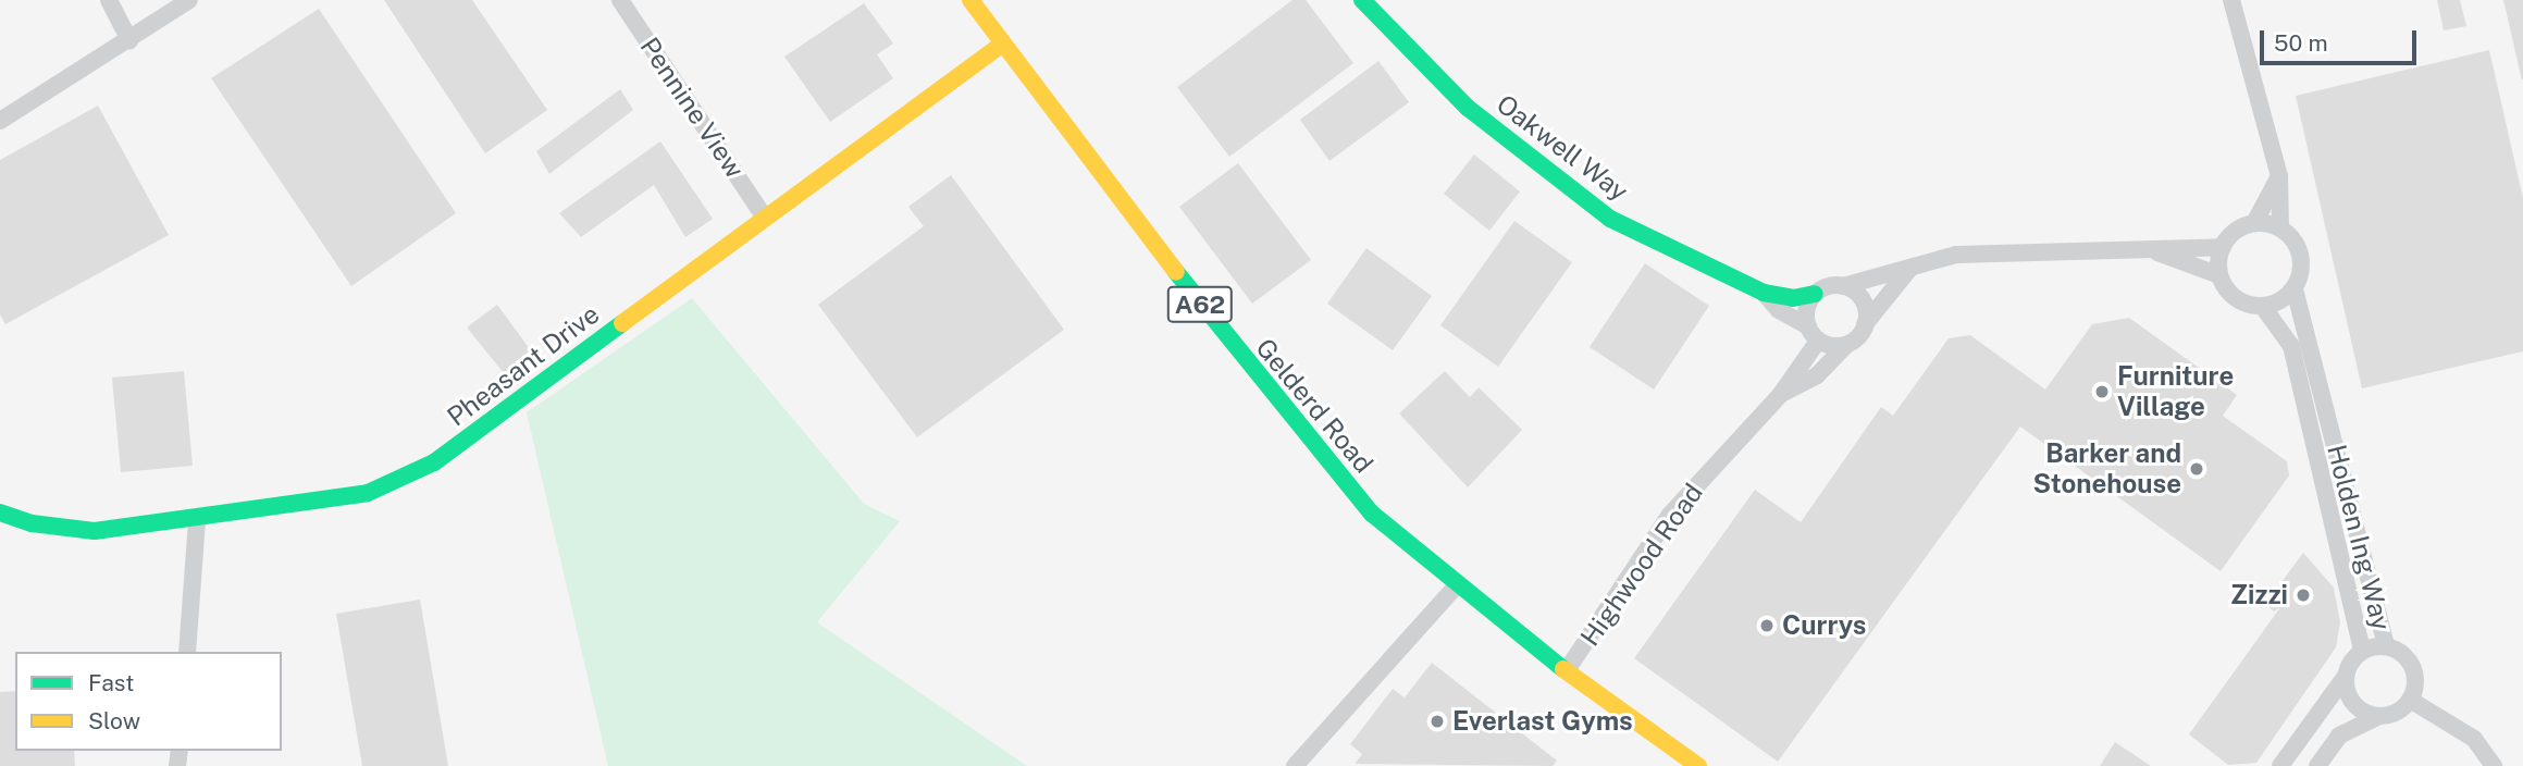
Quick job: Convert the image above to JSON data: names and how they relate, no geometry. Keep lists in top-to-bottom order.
{
  "streets": {
    "street": [
      "Pennine View",
      "Oakwell Way",
      "A62",
      "Pheasant Drive",
      "Gelderd Road",
      "Holden Ing Way",
      "Highwood Road"
    ]
  },
  "crossings": [
    ["Pennine View", "Pheasant Drive"],
    ["Oakwell Way", "Highwood Road"],
    ["Pheasant Drive", "Gelderd Road"],
    ["Gelderd Road", "Highwood Road"]
  ],
  "places": [
    "Furniture Village",
    "Barker and Stonehouse",
    "Zizzi",
    "Currys",
    "Everlast Gyms"
  ],
  "legend": ["Fast", "Slow"],
  "scale_bar": "50 m"
}
